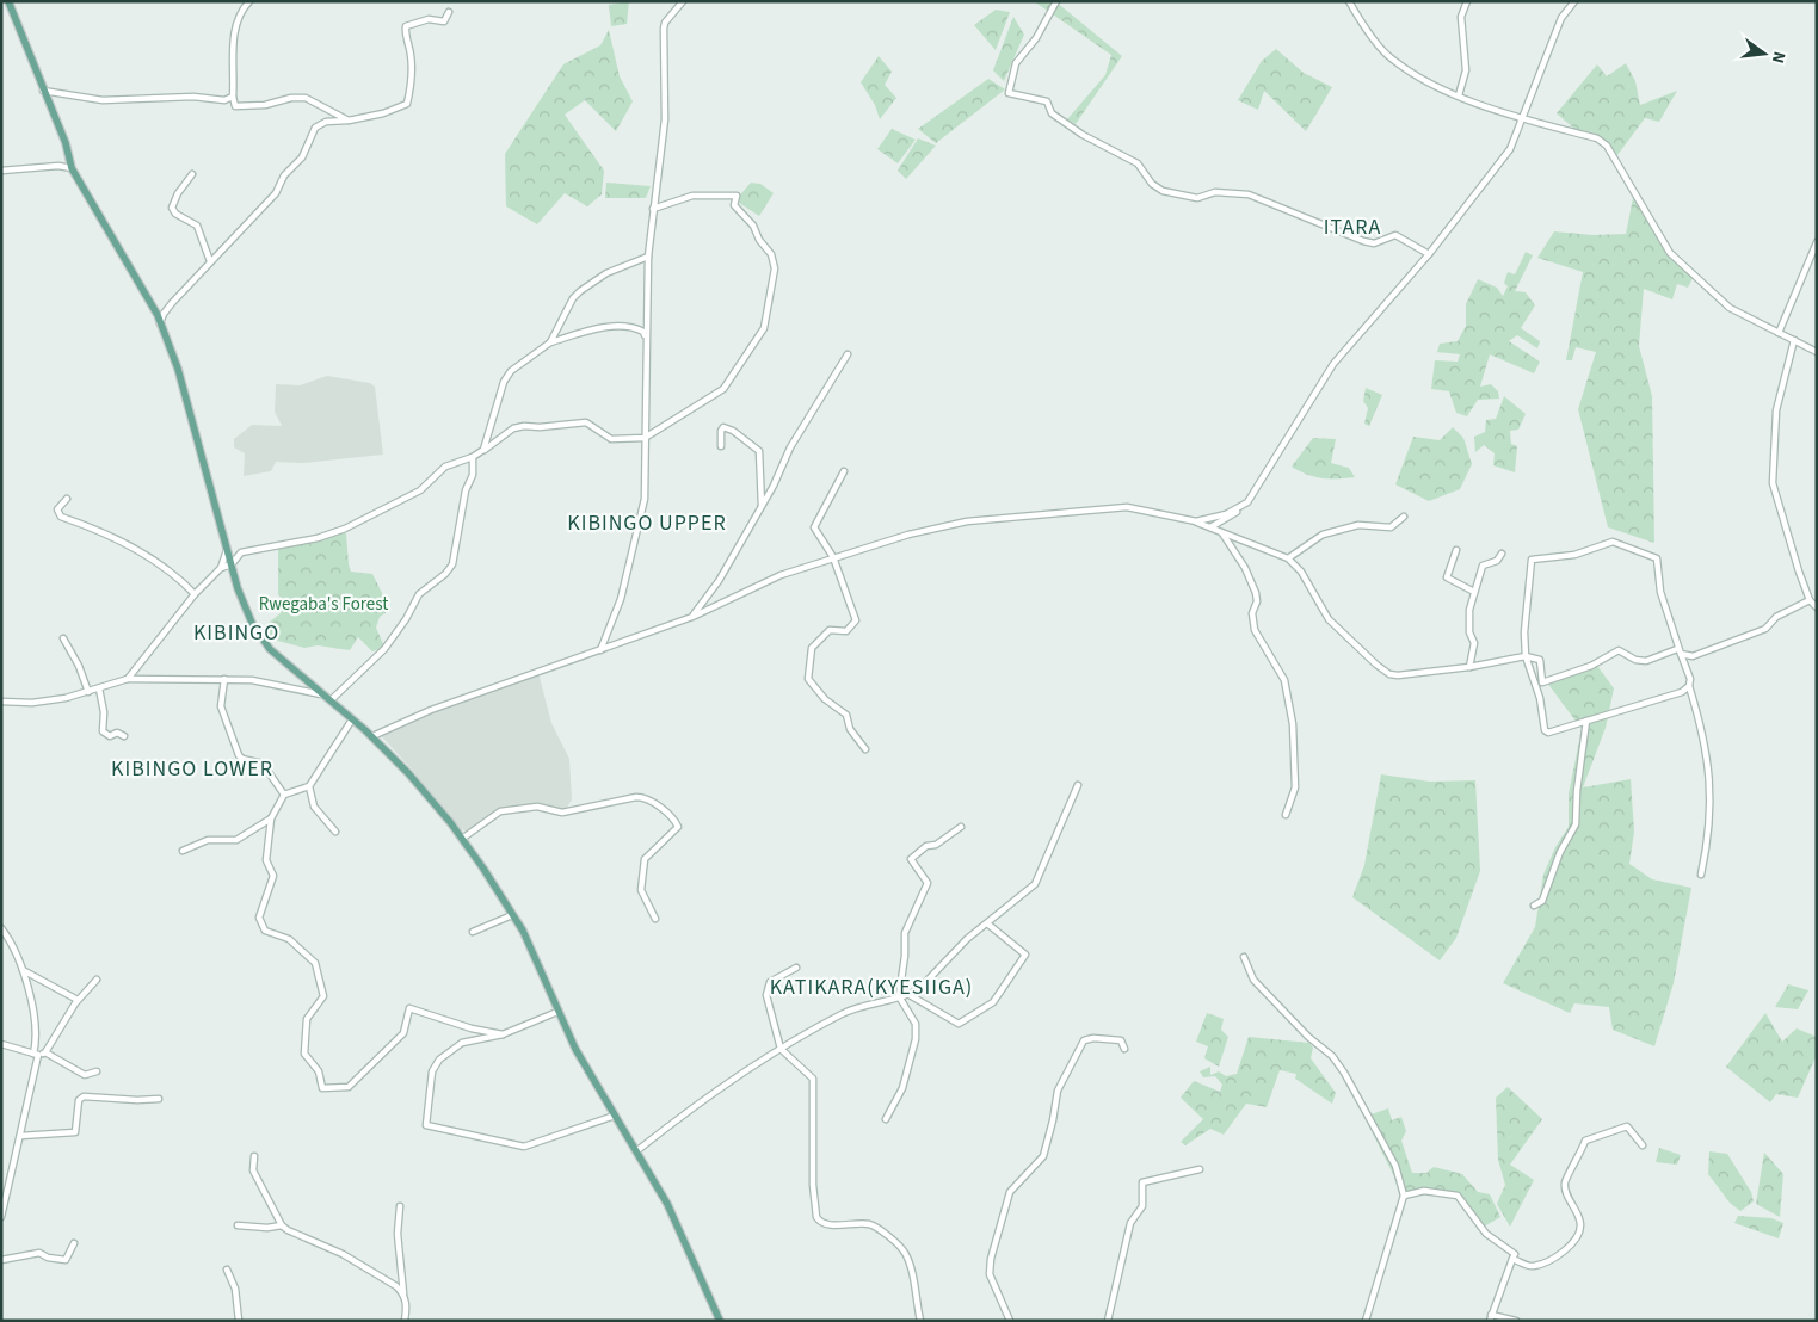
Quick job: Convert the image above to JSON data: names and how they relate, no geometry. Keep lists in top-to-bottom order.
{
  "districts": [
    "ITARA",
    "KIBINGO UPPER",
    "KIBINGO",
    "KIBINGO LOWER",
    "KATIKARA(KYESIIGA)"
  ],
  "parks": ["Rwegaba's Forest"],
  "north": "right"
}
